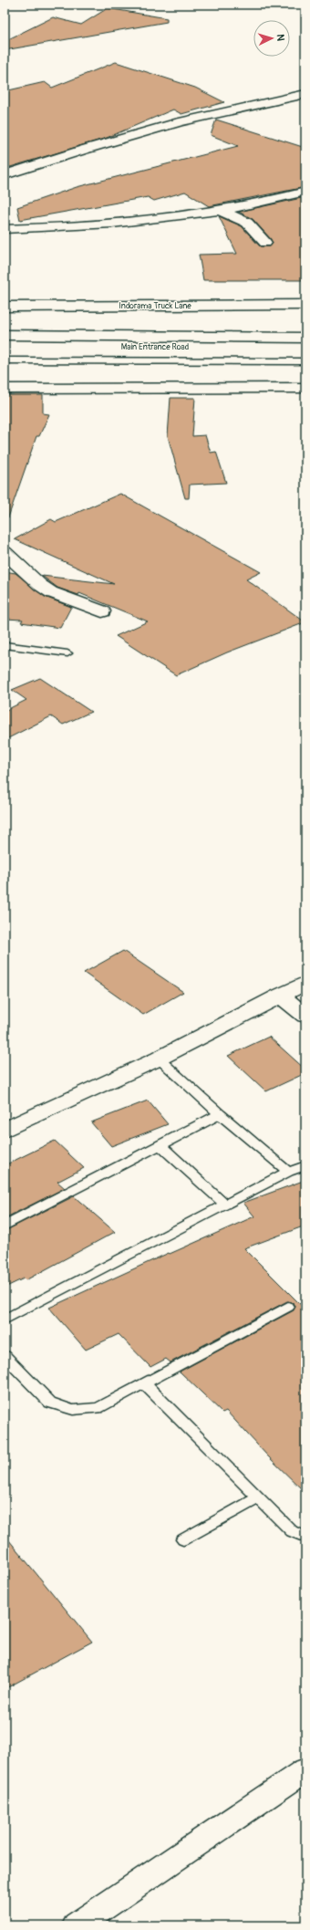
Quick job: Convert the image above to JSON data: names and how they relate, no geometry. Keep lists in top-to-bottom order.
{
  "streets": {
    "street": ["Indorama Truck Lane", "Main Entrance Road"]
  },
  "north": "right"
}
